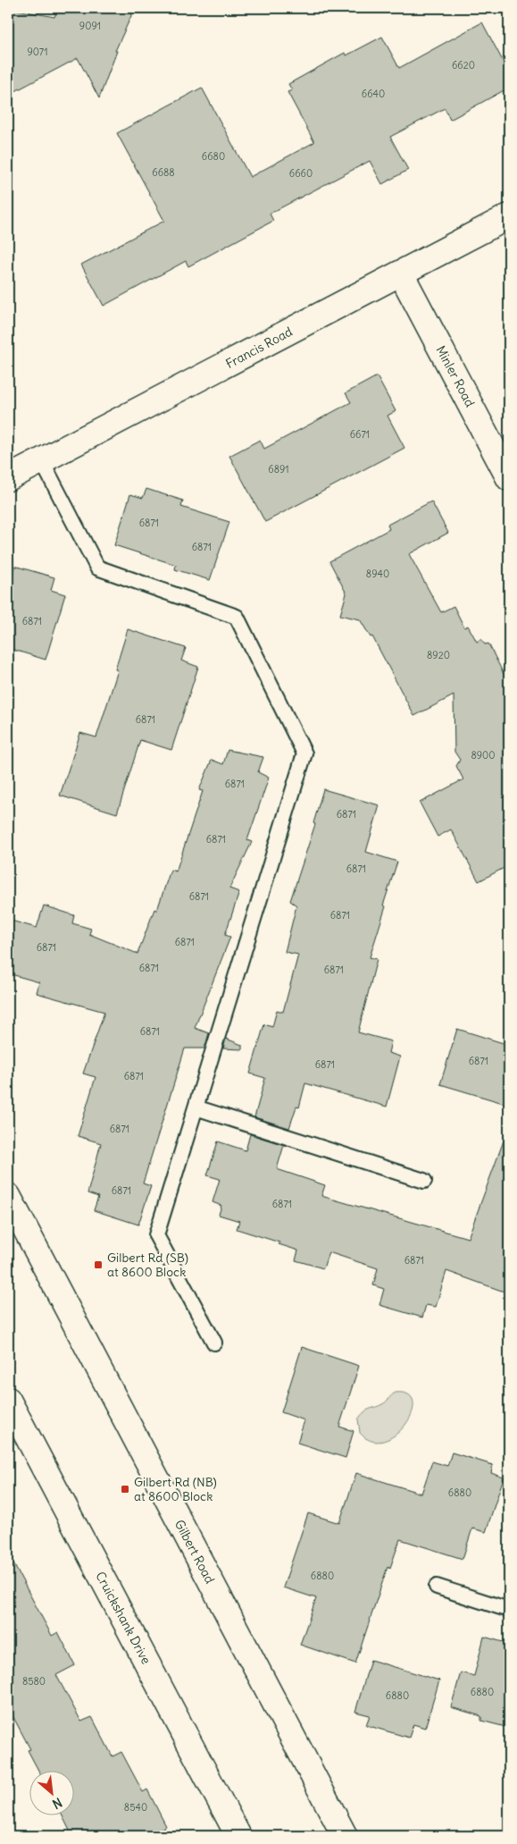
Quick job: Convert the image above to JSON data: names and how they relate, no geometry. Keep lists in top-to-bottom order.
{
  "streets": {
    "street": [
      "Francis Road",
      "Minler Road",
      "Gilbert Road",
      "Cruickshank Drive"
    ]
  },
  "crossings": [
    ["Francis Road", "Minler Road"]
  ],
  "places": {
    "transit": ["Gilbert Rd (SB) at 8600 Block", "Gilbert Rd (NB) at 8600 Block"]
  },
  "house_numbers": [
    "9091",
    "9071",
    "6620",
    "6640",
    "6680",
    "6688",
    "6660",
    "6671",
    "6891",
    "6871",
    "6871",
    "8940",
    "6871",
    "8920",
    "6871",
    "8900",
    "6871",
    "6871",
    "6871",
    "6871",
    "6871",
    "6871",
    "6871",
    "6871",
    "6871",
    "6871",
    "6871",
    "6871",
    "6871",
    "6871",
    "6871",
    "6871",
    "6871",
    "6871",
    "6880",
    "6880",
    "8580",
    "6880",
    "6880",
    "8540"
  ],
  "north": "bottom right"
}
